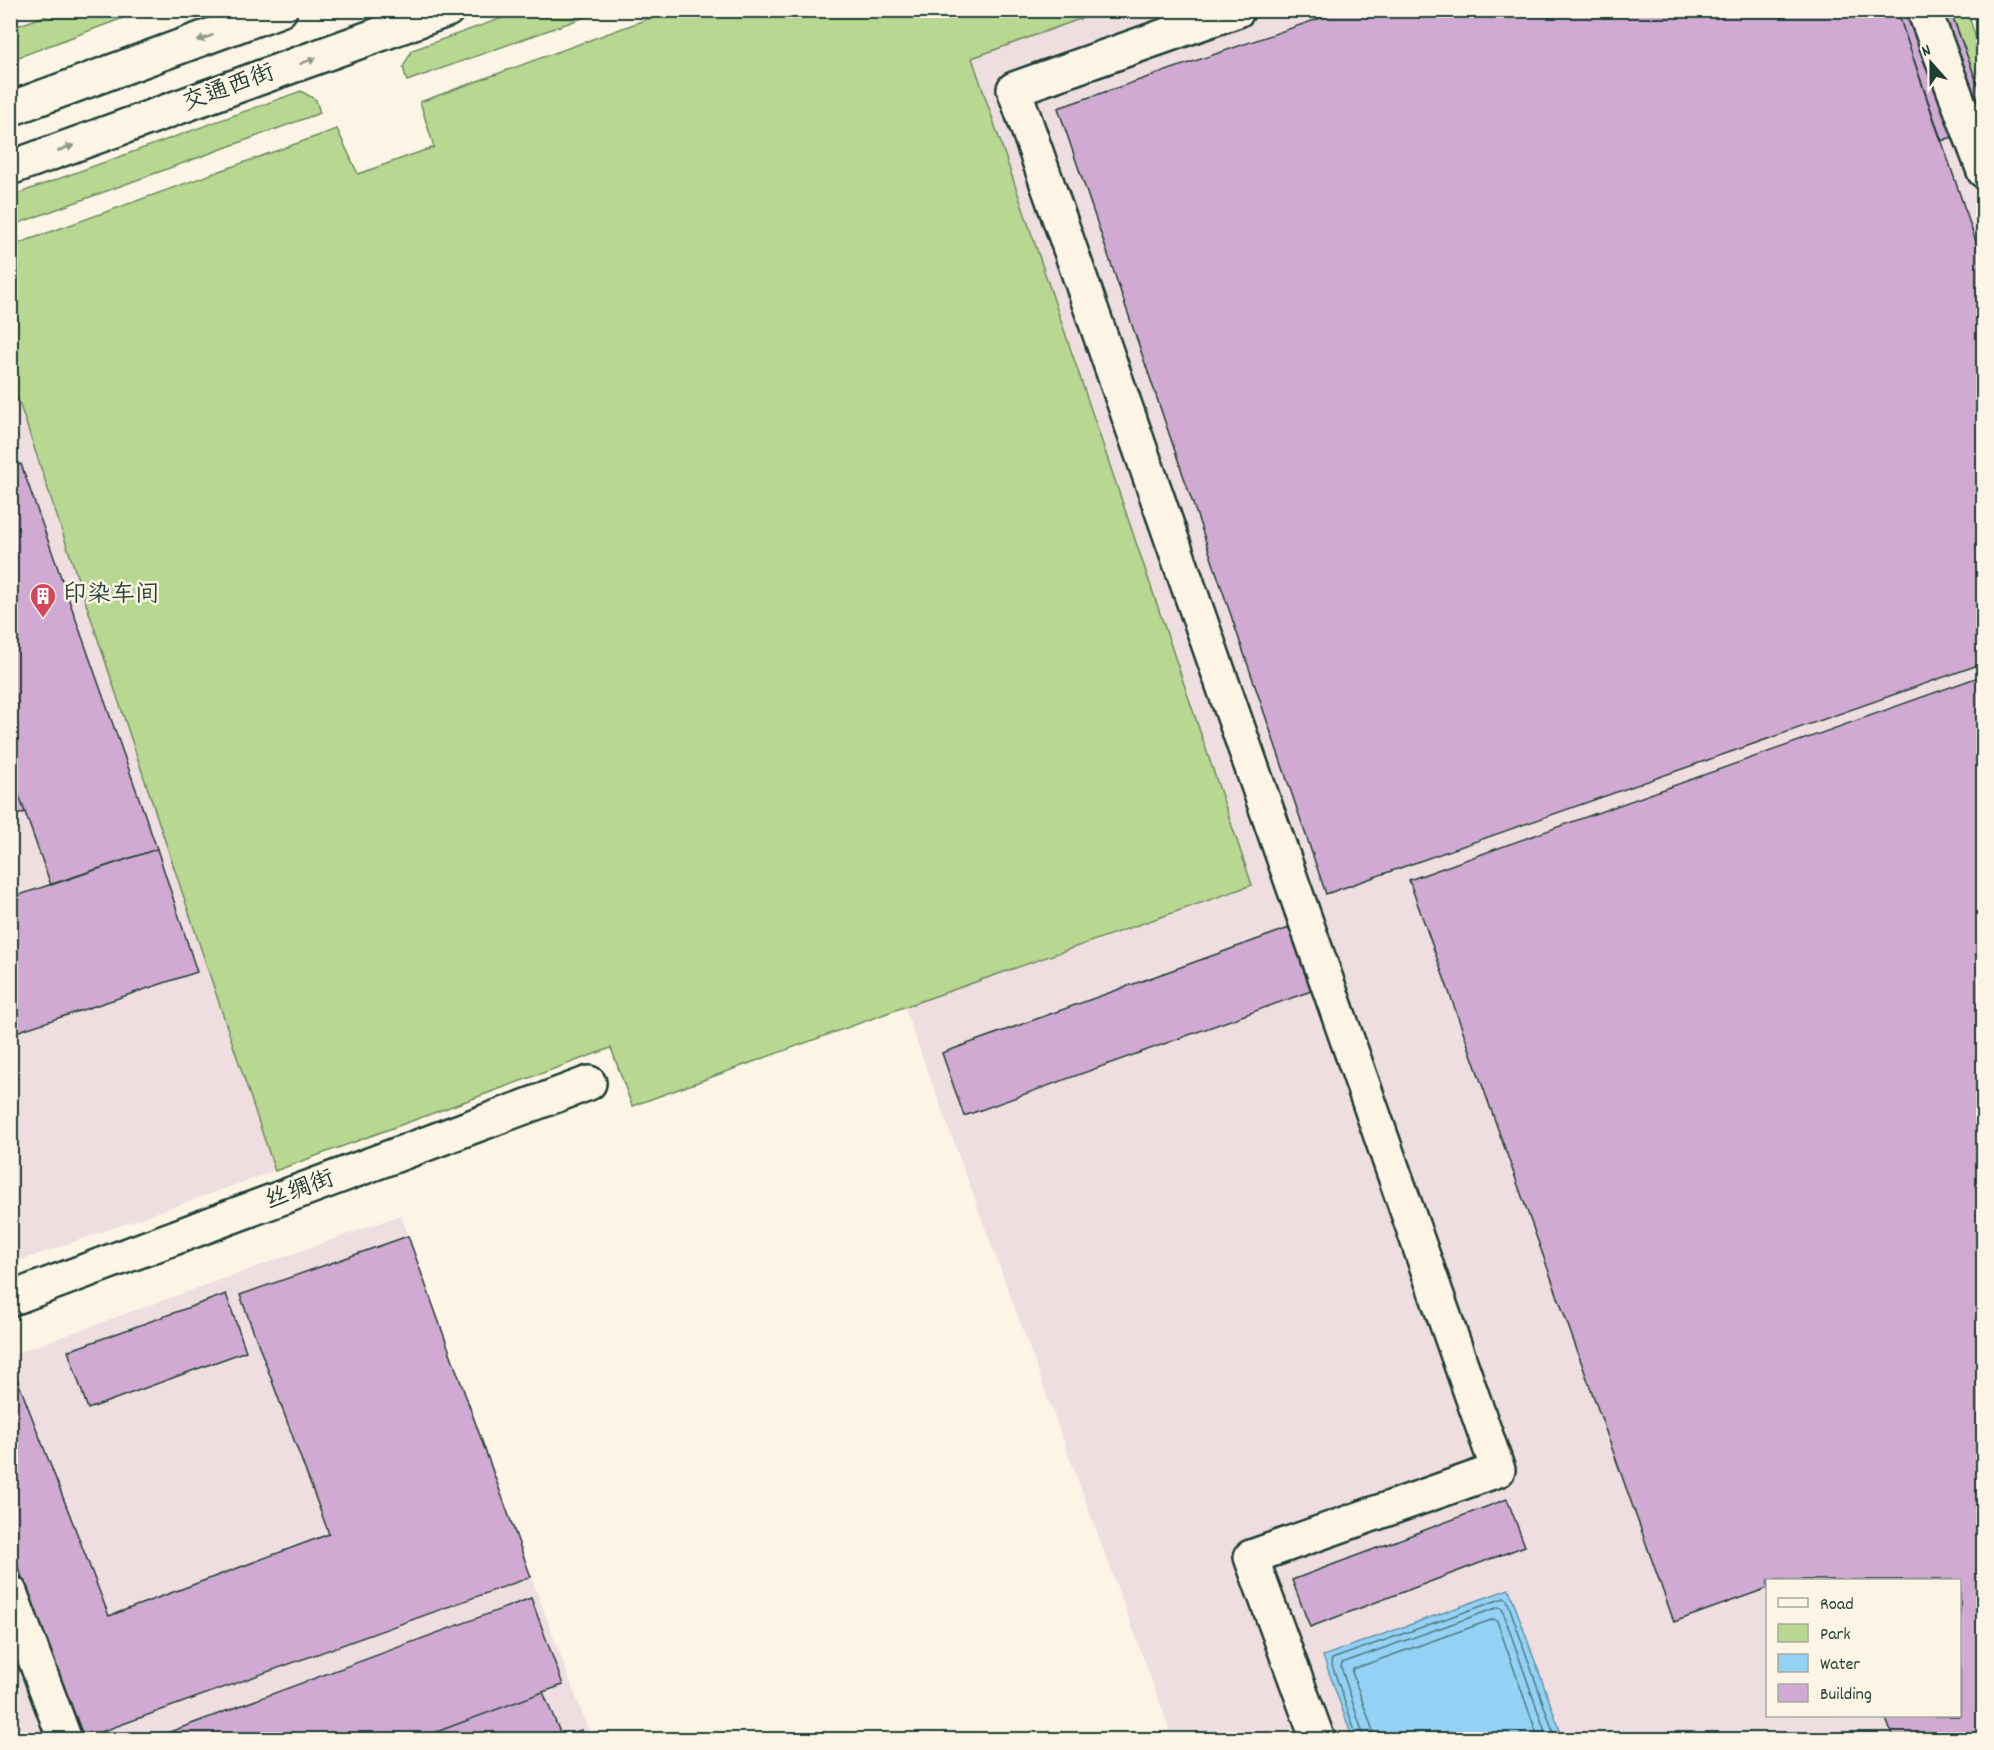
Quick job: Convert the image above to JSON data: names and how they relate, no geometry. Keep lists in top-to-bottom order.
{
  "streets": {
    "main road": ["交通西街", "丝绸街"]
  },
  "places": {
    "building": ["印染车间"]
  },
  "legend": [
    "Road",
    "Park",
    "Water",
    "Building"
  ],
  "north": "top"
}
